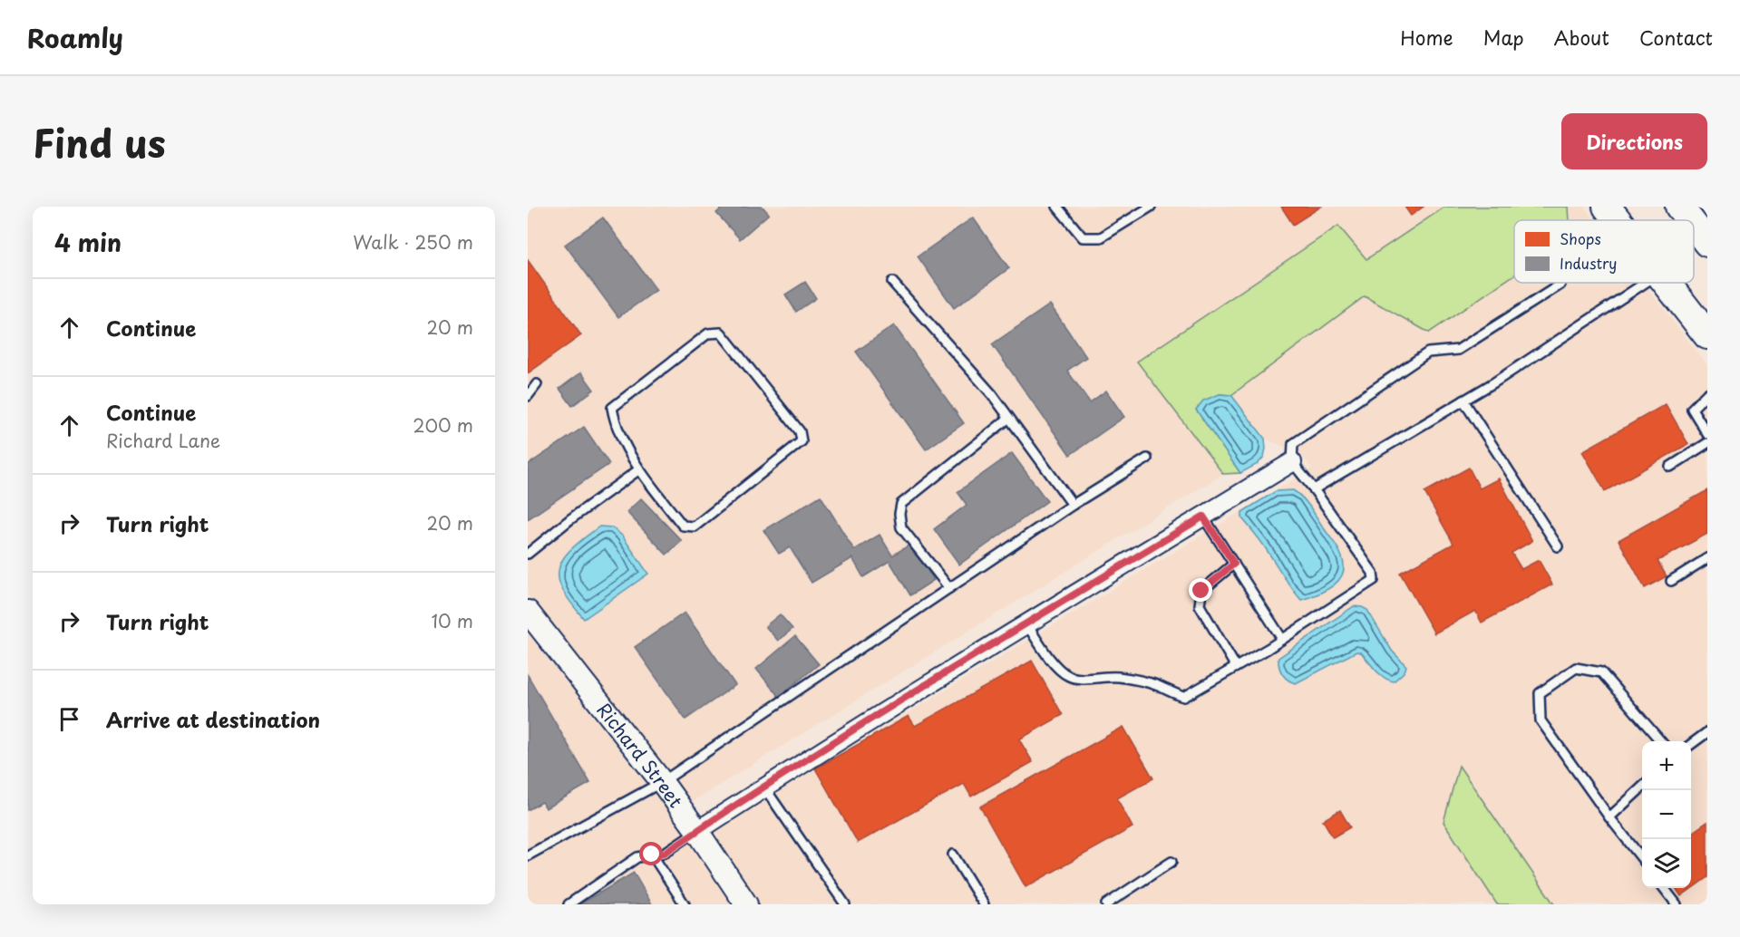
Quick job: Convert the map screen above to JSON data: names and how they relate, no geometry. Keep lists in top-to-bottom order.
{
  "streets": {
    "street": ["Richard Street"]
  },
  "legend": ["Shops", "Industry"],
  "page": {
    "header": "Roamly",
    "nav": [
      "Home",
      "Map",
      "About",
      "Contact"
    ],
    "title": "Find us",
    "buttons": "Directions",
    "heading": ["4 min", "Walk · 250 m"],
    "list": [
      ["Continue", "20 m"],
      ["Continue", "Richard Lane", "200 m"],
      ["Turn right", "20 m"],
      ["Turn right", "10 m"],
      "Arrive at destination"
    ],
    "map_buttons": ["+", "−"]
  }
}
